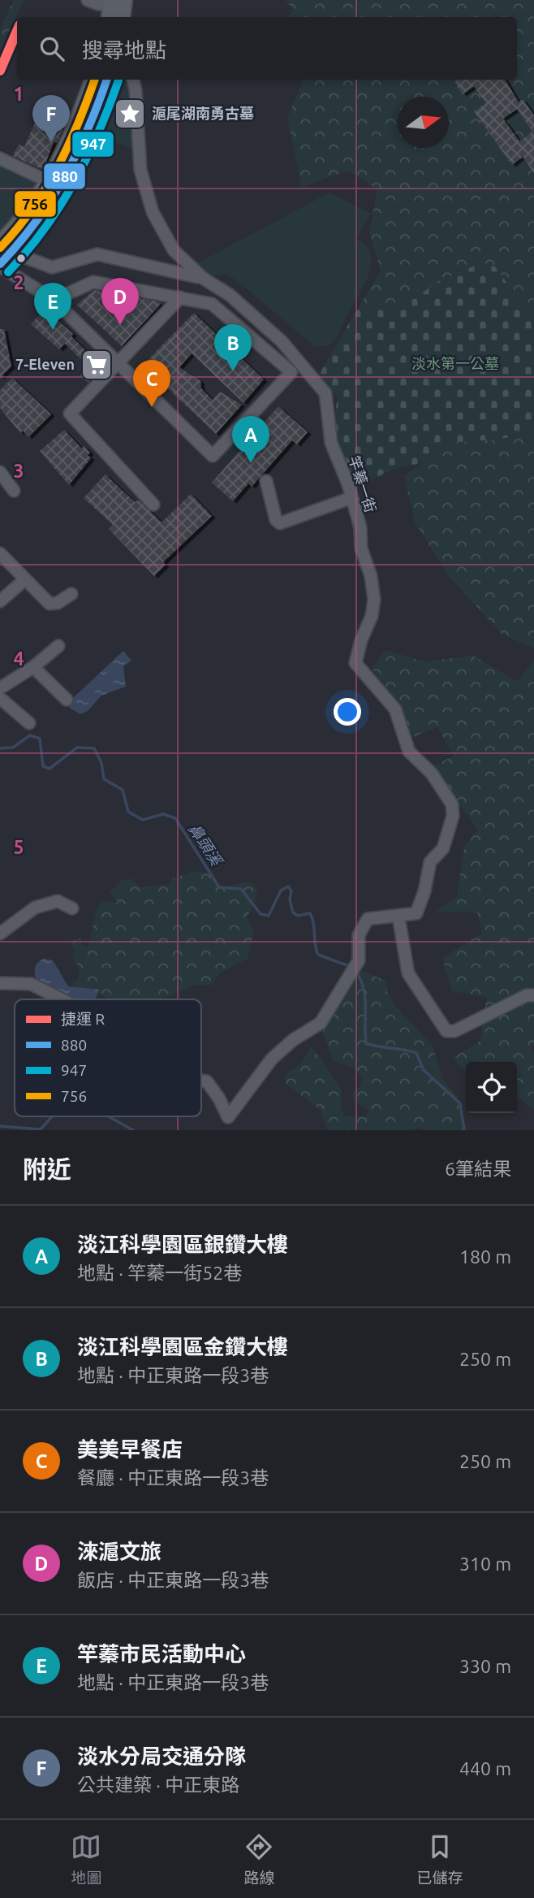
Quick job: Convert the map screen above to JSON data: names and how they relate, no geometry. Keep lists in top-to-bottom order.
{
  "streets": {
    "street": ["竿蓁一街"]
  },
  "water": ["鼻頭溪"],
  "parks": ["淡水第一公墓"],
  "places": {
    "place": ["滬尾湖南勇古墓"],
    "supermarket": ["7-Eleven"]
  },
  "lines": [
    "metro line R",
    "transit line 880",
    "transit line 756",
    "transit line 947"
  ],
  "legend": [
    "捷運 R",
    "880",
    "947",
    "756"
  ],
  "north": "right",
  "page": {
    "search": "搜尋地點",
    "pins": [
      "F",
      "D",
      "E",
      "B",
      "C",
      "A"
    ],
    "heading": ["附近", "6筆結果"],
    "list": [
      {
        "mark": "A",
        "name": "淡江科學園區銀鑽大樓",
        "note": "地點 · 竿蓁一街52巷",
        "value": "180 m"
      },
      {
        "mark": "B",
        "name": "淡江科學園區金鑽大樓",
        "note": "地點 · 中正東路一段3巷",
        "value": "250 m"
      },
      {
        "mark": "C",
        "name": "美美早餐店",
        "note": "餐廳 · 中正東路一段3巷",
        "value": "250 m"
      },
      {
        "mark": "D",
        "name": "淶滬文旅",
        "note": "飯店 · 中正東路一段3巷",
        "value": "310 m"
      },
      {
        "mark": "E",
        "name": "竿蓁市民活動中心",
        "note": "地點 · 中正東路一段3巷",
        "value": "330 m"
      },
      {
        "mark": "F",
        "name": "淡水分局交通分隊",
        "note": "公共建築 · 中正東路",
        "value": "440 m"
      }
    ],
    "nav": ["地圖", "路線", "已儲存"]
  },
  "grid": {
    "rows": [
      "1",
      "2",
      "3",
      "4",
      "5"
    ]
  }
}
